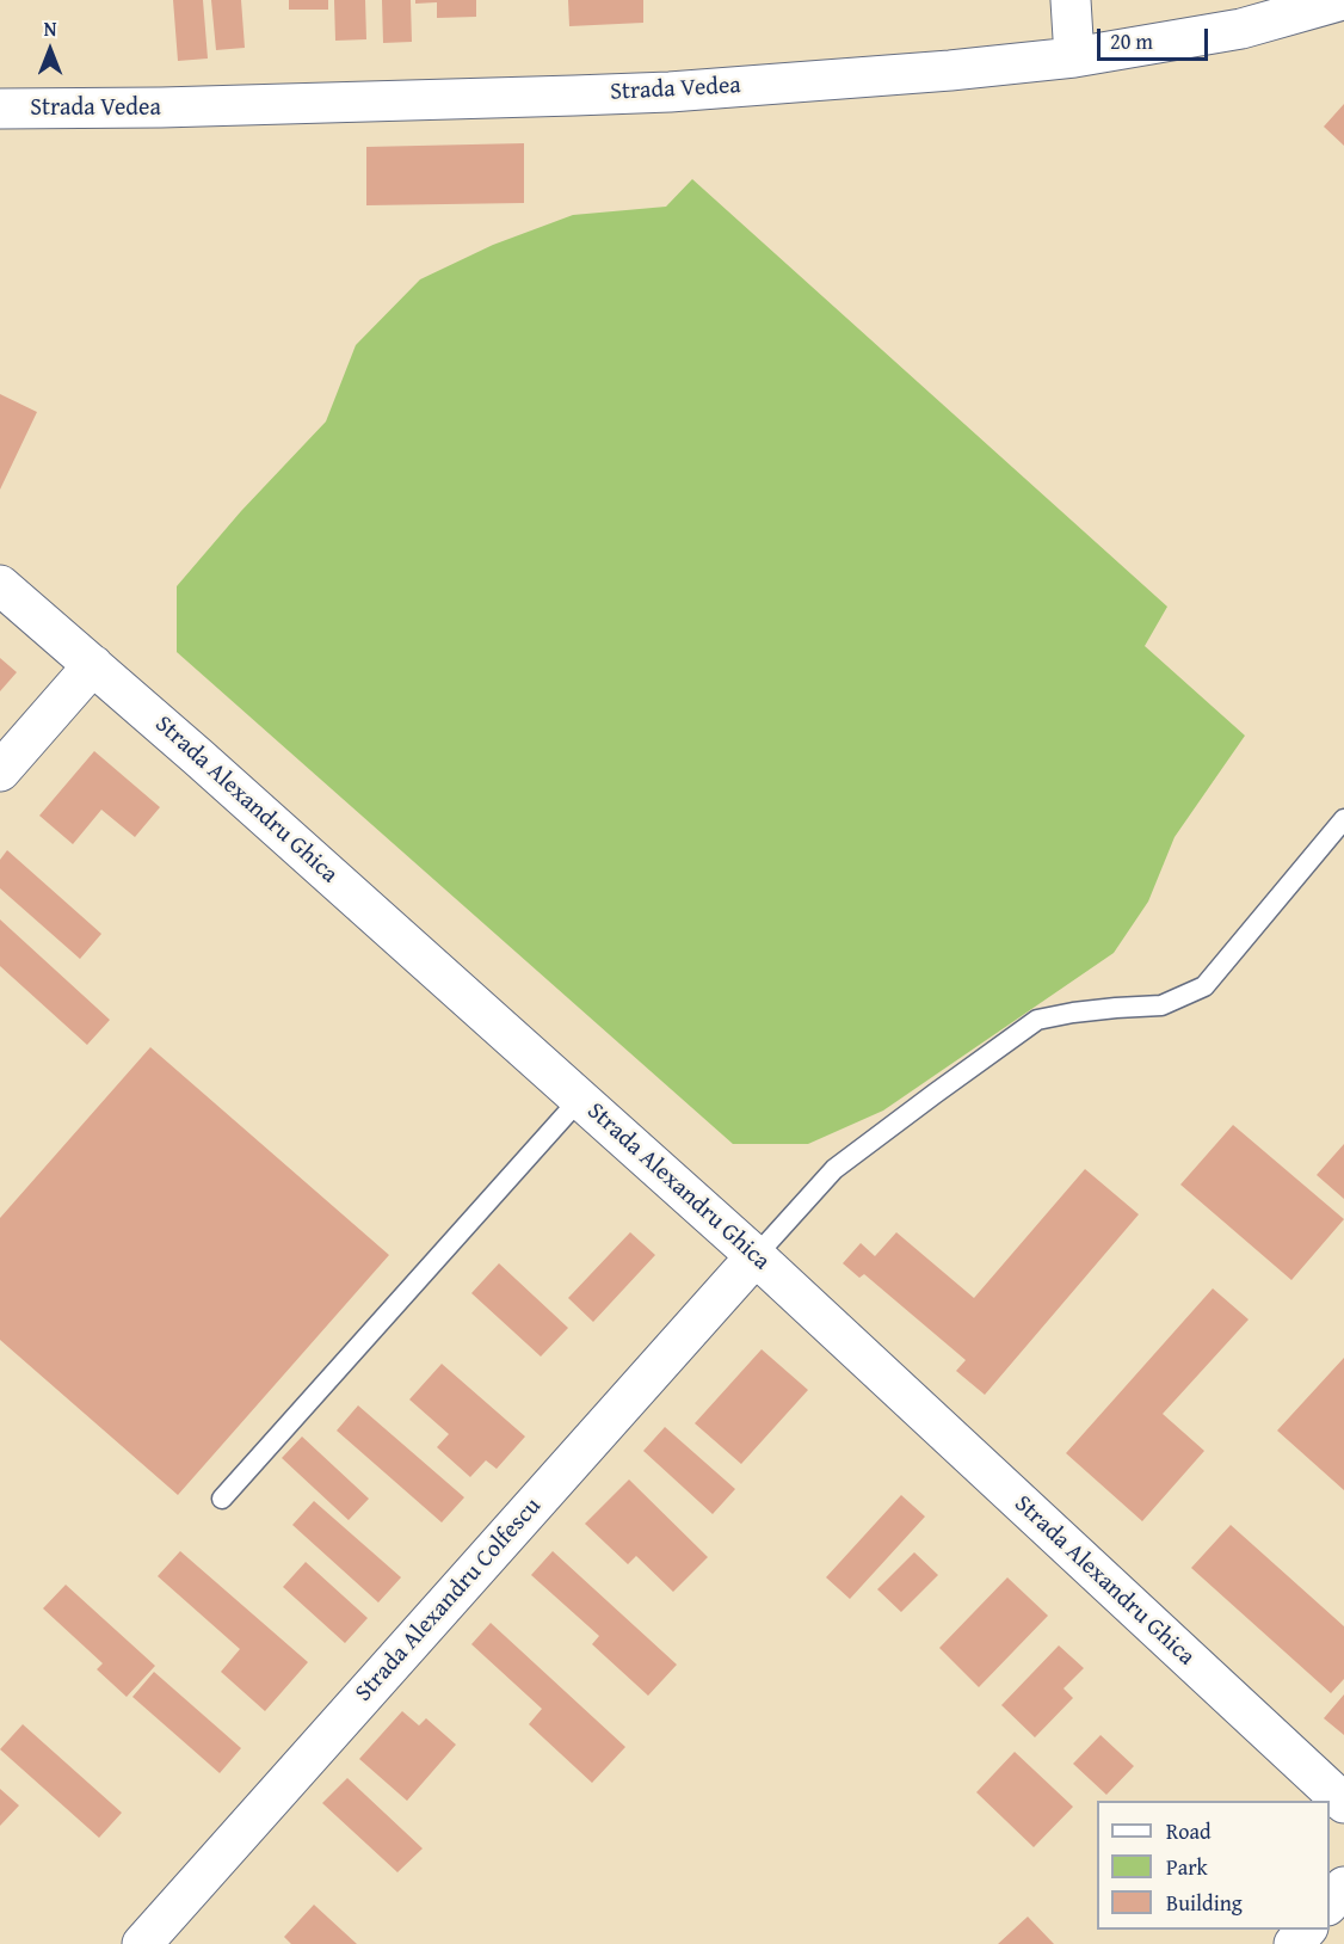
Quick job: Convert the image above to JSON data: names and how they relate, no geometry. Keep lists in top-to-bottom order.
{
  "streets": {
    "street": ["Strada Vedea", "Strada Alexandru Ghica", "Strada Alexandru Colfescu"]
  },
  "crossings": [
    ["Strada Alexandru Ghica", "Strada Alexandru Colfescu"]
  ],
  "legend": ["Road", "Park", "Building"],
  "scale_bar": "20 m",
  "north": "top"
}
